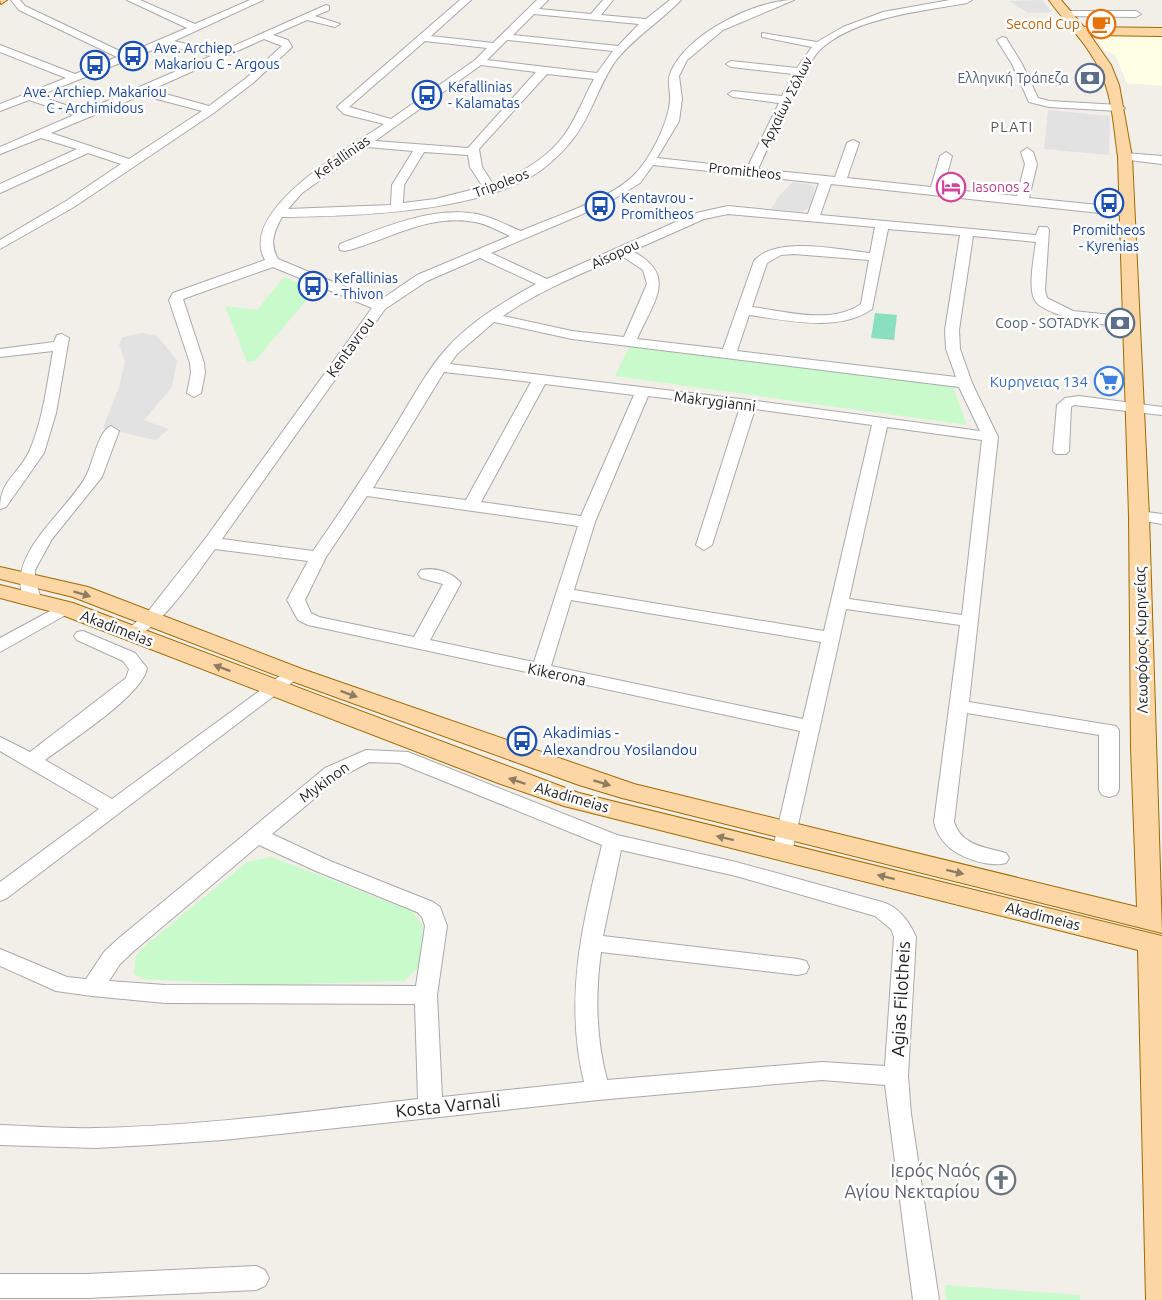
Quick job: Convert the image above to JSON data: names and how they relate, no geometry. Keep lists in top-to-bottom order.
{
  "streets": {
    "main road": ["Akadimeias", "Λεωφόρος Κυρηνείας"],
    "street": [
      "Αρχαίων Σόλων",
      "Kefallinias",
      "Promitheos",
      "Tripoleos",
      "Aisopou",
      "Kentavrou",
      "Makrygianni",
      "Kikerona",
      "Mykinon",
      "Agias Filotheis",
      "Kosta Varnali"
    ]
  },
  "crossings": [
    ["Αρχαίων Σόλων", "Promitheos"],
    ["Kefallinias", "Tripoleos"],
    ["Promitheos", "Kentavrou"],
    ["Promitheos", "Λεωφόρος Κυρηνείας"],
    ["Aisopou", "Makrygianni"],
    ["Aisopou", "Λεωφόρος Κυρηνείας"],
    ["Aisopou", "Kikerona"],
    ["Kentavrou", "Akadimeias"],
    ["Akadimeias", "Λεωφόρος Κυρηνείας"],
    ["Mykinon", "Agias Filotheis"],
    ["Agias Filotheis", "Kosta Varnali"]
  ],
  "districts": ["PLATI"],
  "places": {
    "cafe": ["Second Cup"],
    "bus stop": [
      "Ave. Archiep. Makariou C - Argous",
      "Ave. Archiep. Makariou C - Archimidous",
      "Kefallinias - Kalamatas",
      "Promitheos - Kyrenias",
      "Kentavrou - Promitheos",
      "Kefallinias - Thivon",
      "Akadimias - Alexandrou Yosilandou"
    ],
    "bank": ["Ελληνική Τράπεζα", "Coop - SOTADYK"],
    "hotel": ["Iasonos 2"],
    "supermarket": ["Κυρηνειας 134"],
    "church": ["Ιερός Ναός Αγίου Νεκταρίου"]
  }
}
